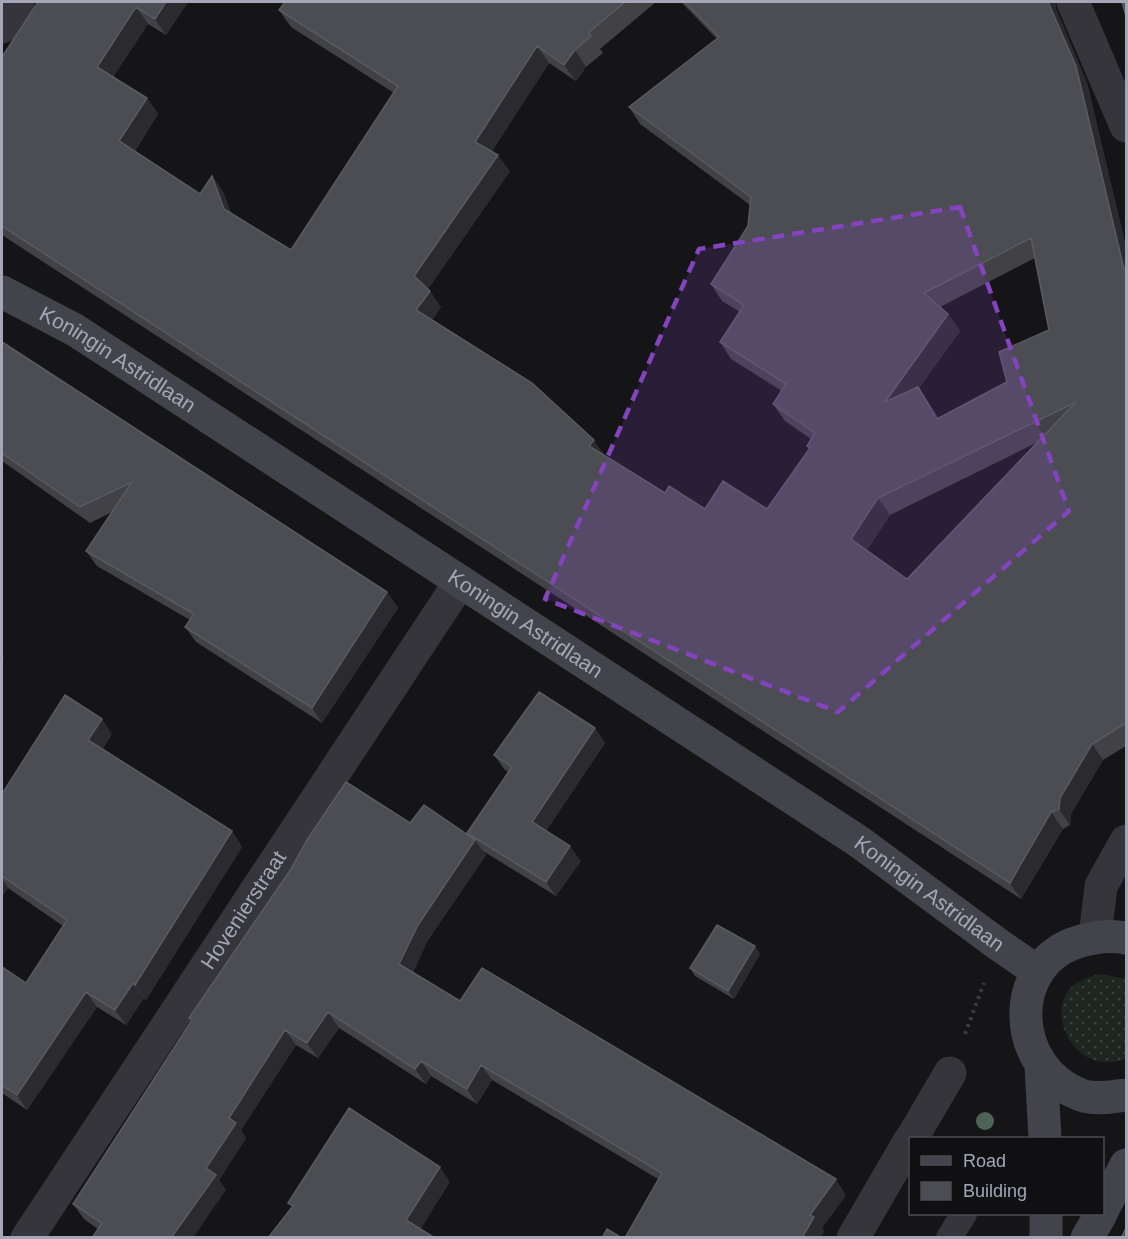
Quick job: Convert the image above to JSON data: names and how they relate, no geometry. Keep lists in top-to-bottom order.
{
  "streets": {
    "main road": ["Koningin Astridlaan"],
    "street": ["Hovenierstraat"]
  },
  "crossings": [
    ["Koningin Astridlaan", "Hovenierstraat"]
  ],
  "legend": ["Road", "Building"]
}
